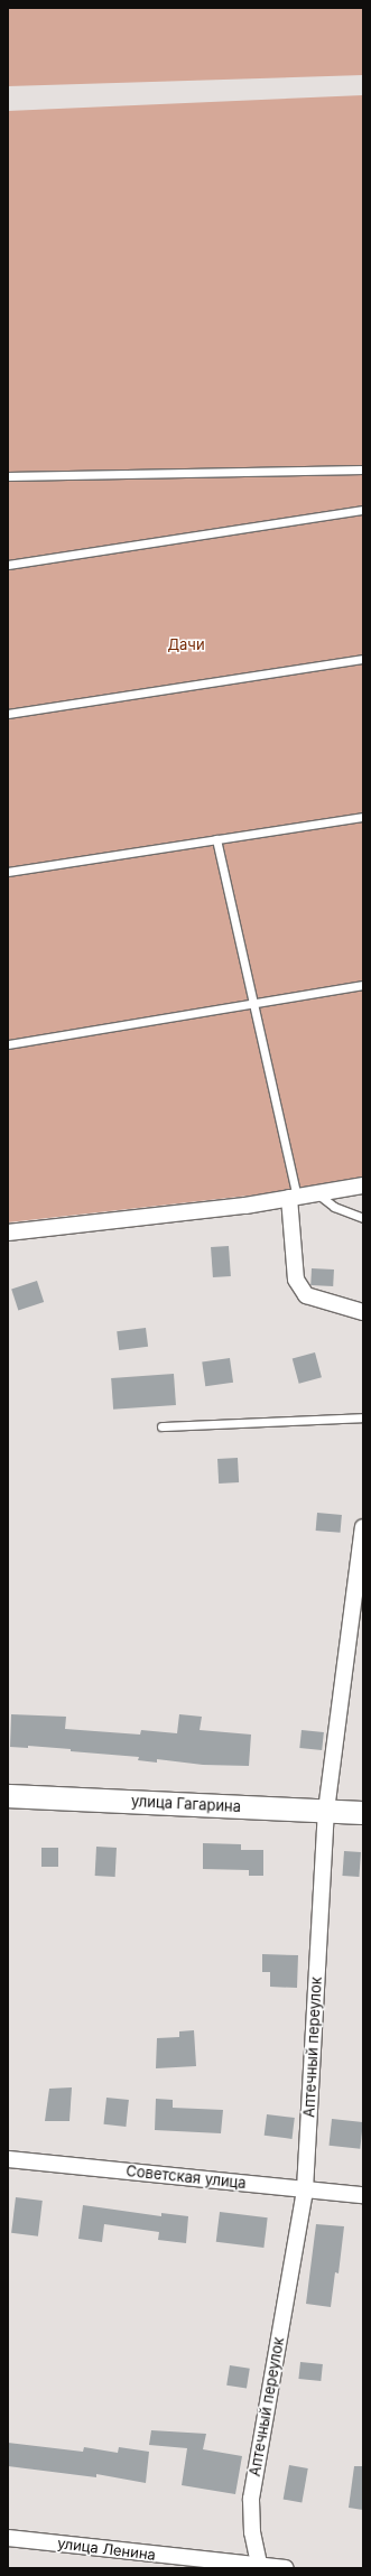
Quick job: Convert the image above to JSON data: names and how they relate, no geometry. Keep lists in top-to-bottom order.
{
  "streets": {
    "street": [
      "улица Гагарина",
      "Аптечный переулок",
      "Советская улица",
      "улица Ленина"
    ]
  },
  "crossings": [
    ["улица Гагарина", "Аптечный переулок"],
    ["Аптечный переулок", "Советская улица"],
    ["Аптечный переулок", "улица Ленина"]
  ],
  "parks": ["Дачи"]
}
